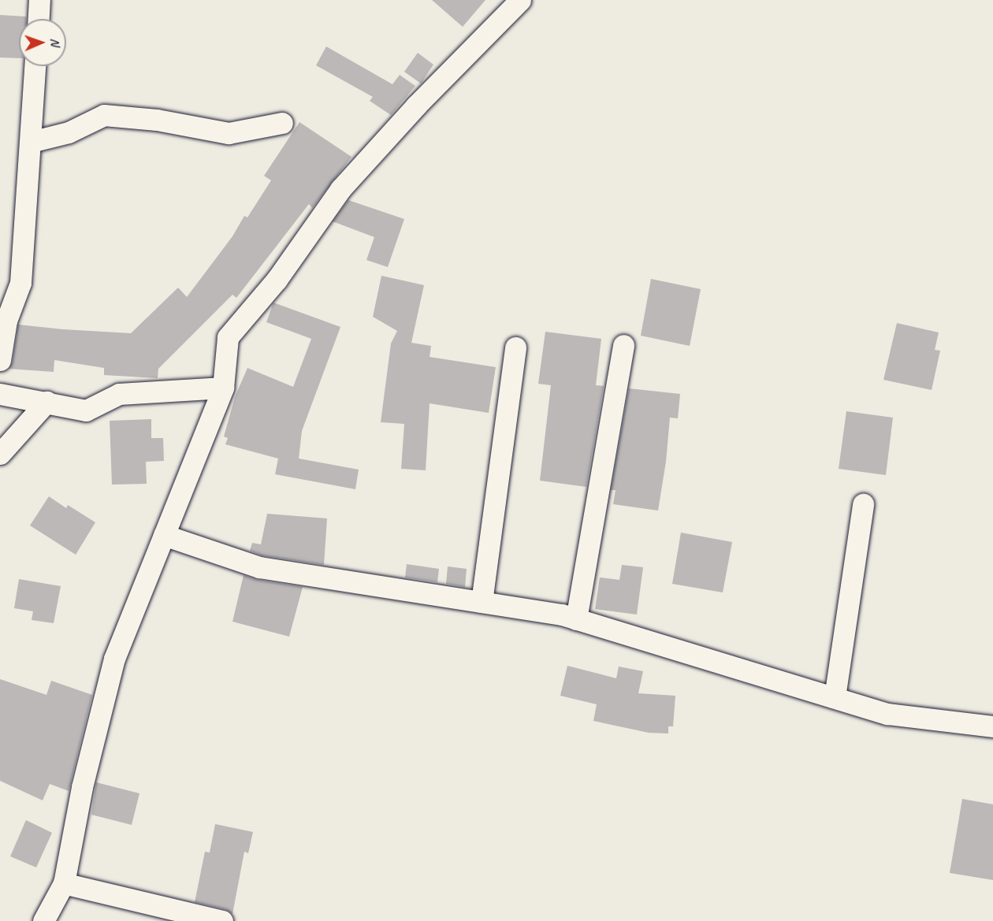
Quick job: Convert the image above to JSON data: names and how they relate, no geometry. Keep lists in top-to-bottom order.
{
  "north": "right"
}
